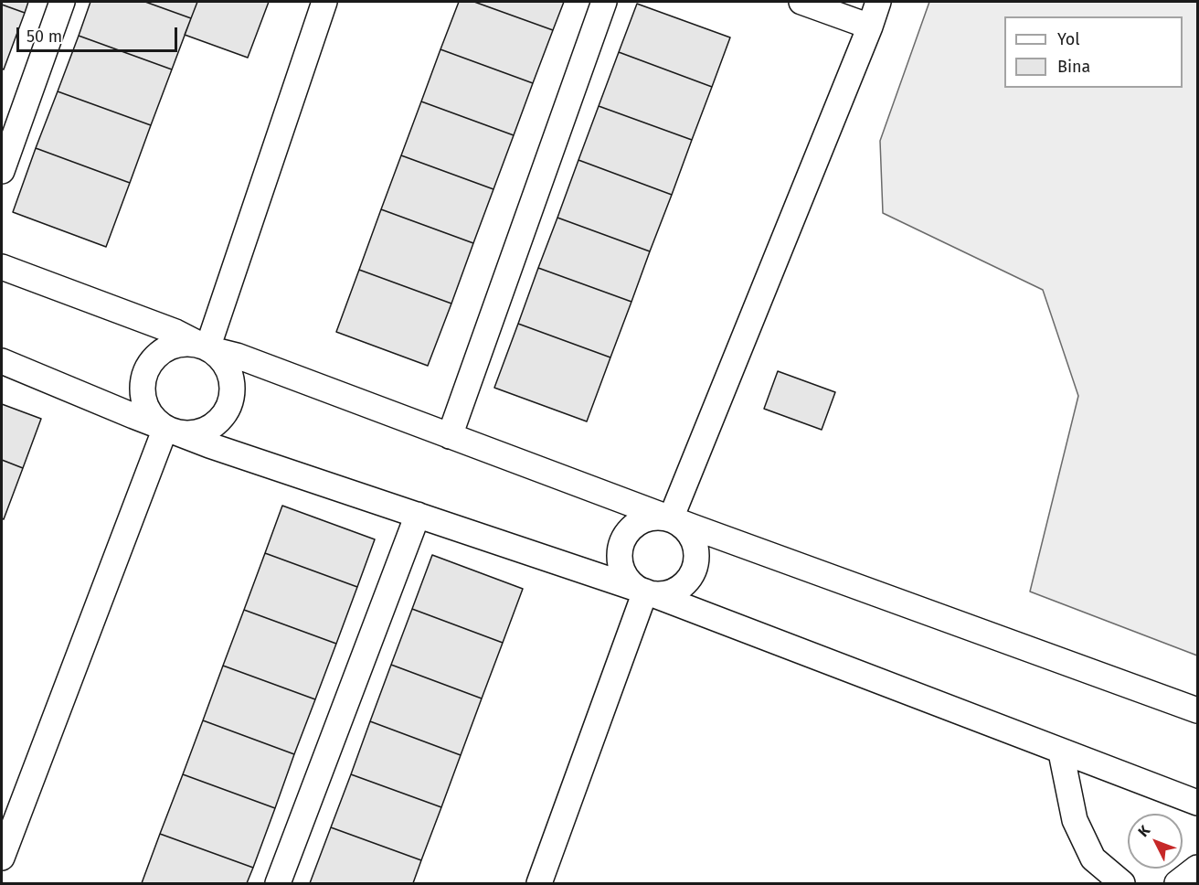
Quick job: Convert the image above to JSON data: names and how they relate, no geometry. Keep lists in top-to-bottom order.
{
  "legend": ["Yol", "Bina"],
  "scale_bar": "50 m",
  "north": "top left"
}
